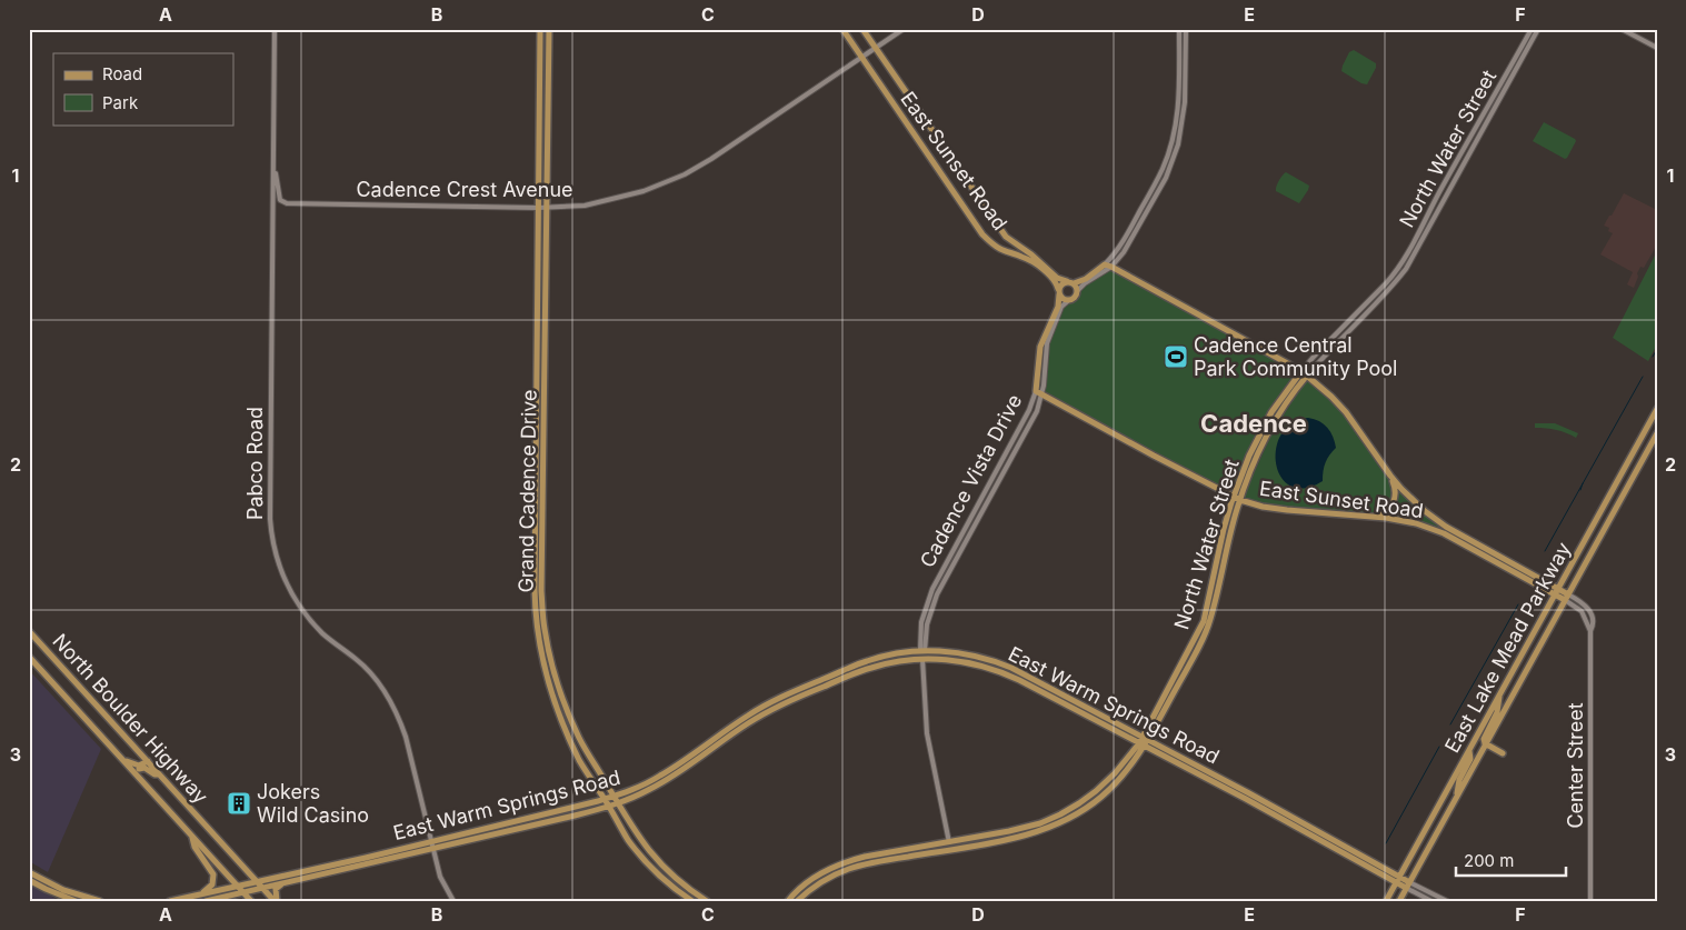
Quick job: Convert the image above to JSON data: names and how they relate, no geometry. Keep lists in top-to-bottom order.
{
  "streets": {
    "main road": [
      "North Water Street",
      "East Sunset Road",
      "Cadence Vista Drive",
      "Grand Cadence Drive",
      "East Lake Mead Parkway",
      "East Warm Springs Road",
      "North Boulder Highway",
      "Center Street"
    ],
    "street": ["Cadence Crest Avenue", "Pabco Road"]
  },
  "crossings": [
    ["North Water Street", "East Sunset Road"],
    ["North Water Street", "East Warm Springs Road"],
    ["East Sunset Road", "Cadence Crest Avenue"],
    ["East Sunset Road", "Cadence Vista Drive"],
    ["East Sunset Road", "East Lake Mead Parkway"],
    ["East Sunset Road", "Center Street"],
    ["Cadence Crest Avenue", "Pabco Road"],
    ["Cadence Crest Avenue", "Grand Cadence Drive"],
    ["Pabco Road", "East Warm Springs Road"],
    ["Cadence Vista Drive", "East Warm Springs Road"],
    ["Grand Cadence Drive", "East Warm Springs Road"],
    ["East Lake Mead Parkway", "East Warm Springs Road"],
    ["East Lake Mead Parkway", "Center Street"],
    ["East Warm Springs Road", "North Boulder Highway"]
  ],
  "districts": ["Cadence"],
  "places": {
    "sports": ["Cadence Central Park Community Pool"],
    "building": ["Jokers Wild Casino"]
  },
  "legend": ["Road", "Park"],
  "scale_bar": "200 m",
  "grid": {
    "columns": [
      "A",
      "B",
      "C",
      "D",
      "E",
      "F"
    ],
    "rows": ["1", "2", "3"]
  }
}
